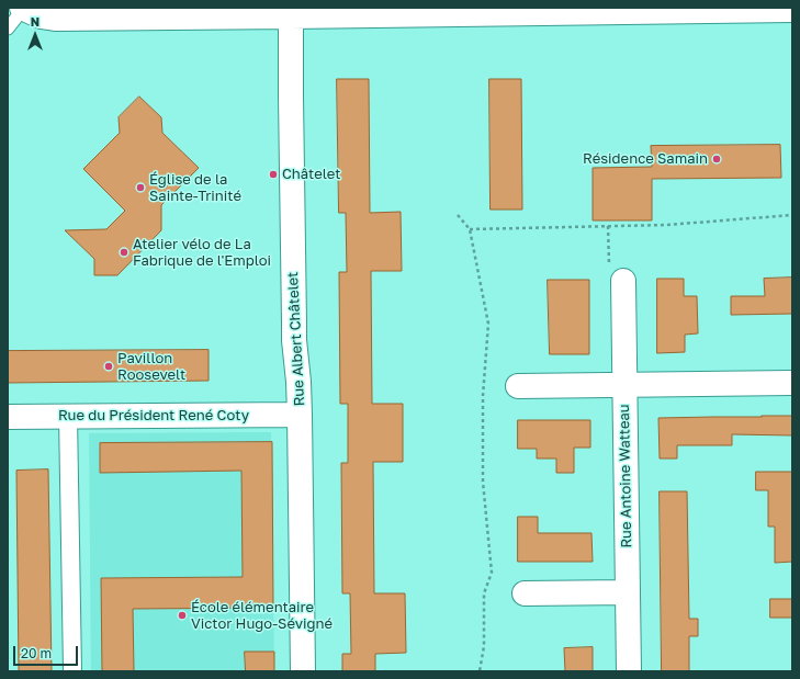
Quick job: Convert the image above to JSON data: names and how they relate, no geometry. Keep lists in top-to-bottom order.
{
  "streets": {
    "street": ["Rue Albert Châtelet", "Rue du Président René Coty", "Rue Antoine Watteau"]
  },
  "crossings": [
    ["Rue Albert Châtelet", "Rue du Président René Coty"]
  ],
  "places": [
    "Résidence Samain",
    "Châtelet",
    "Église de la Sainte-Trinité",
    "Atelier vélo de La Fabrique de l'Emploi",
    "Pavillon Roosevelt",
    "École élémentaire Victor Hugo-Sévigné"
  ],
  "scale_bar": "20 m",
  "north": "top"
}
